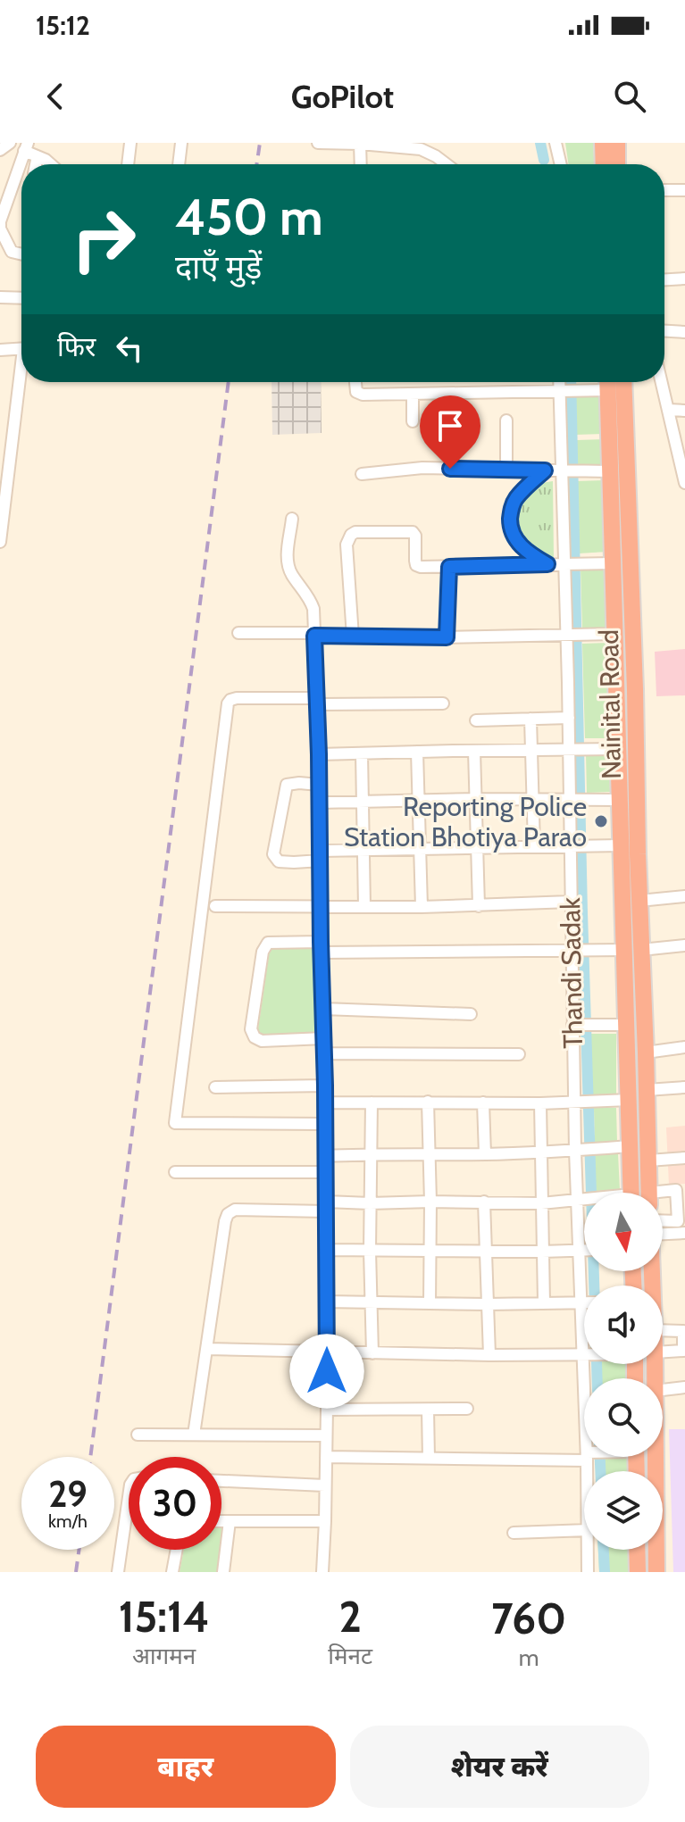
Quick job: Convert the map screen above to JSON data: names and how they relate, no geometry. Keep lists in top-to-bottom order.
{
  "streets": {
    "highway": ["Nainital Road"],
    "street": ["Thandi Sadak"]
  },
  "places": ["Reporting Police Station Bhotiya Parao"],
  "north": "bottom",
  "page": {
    "status": "15:12",
    "header": "GoPilot",
    "turn": ["450 m", "दाएँ मुड़ें"],
    "then": "फिर",
    "speed": "29 km/h",
    "limit": "30",
    "eta": [
      "15:14",
      "आगमन",
      "2",
      "मिनट",
      "760",
      "m"
    ],
    "buttons": ["बाहर", "शेयर करें"]
  }
}
